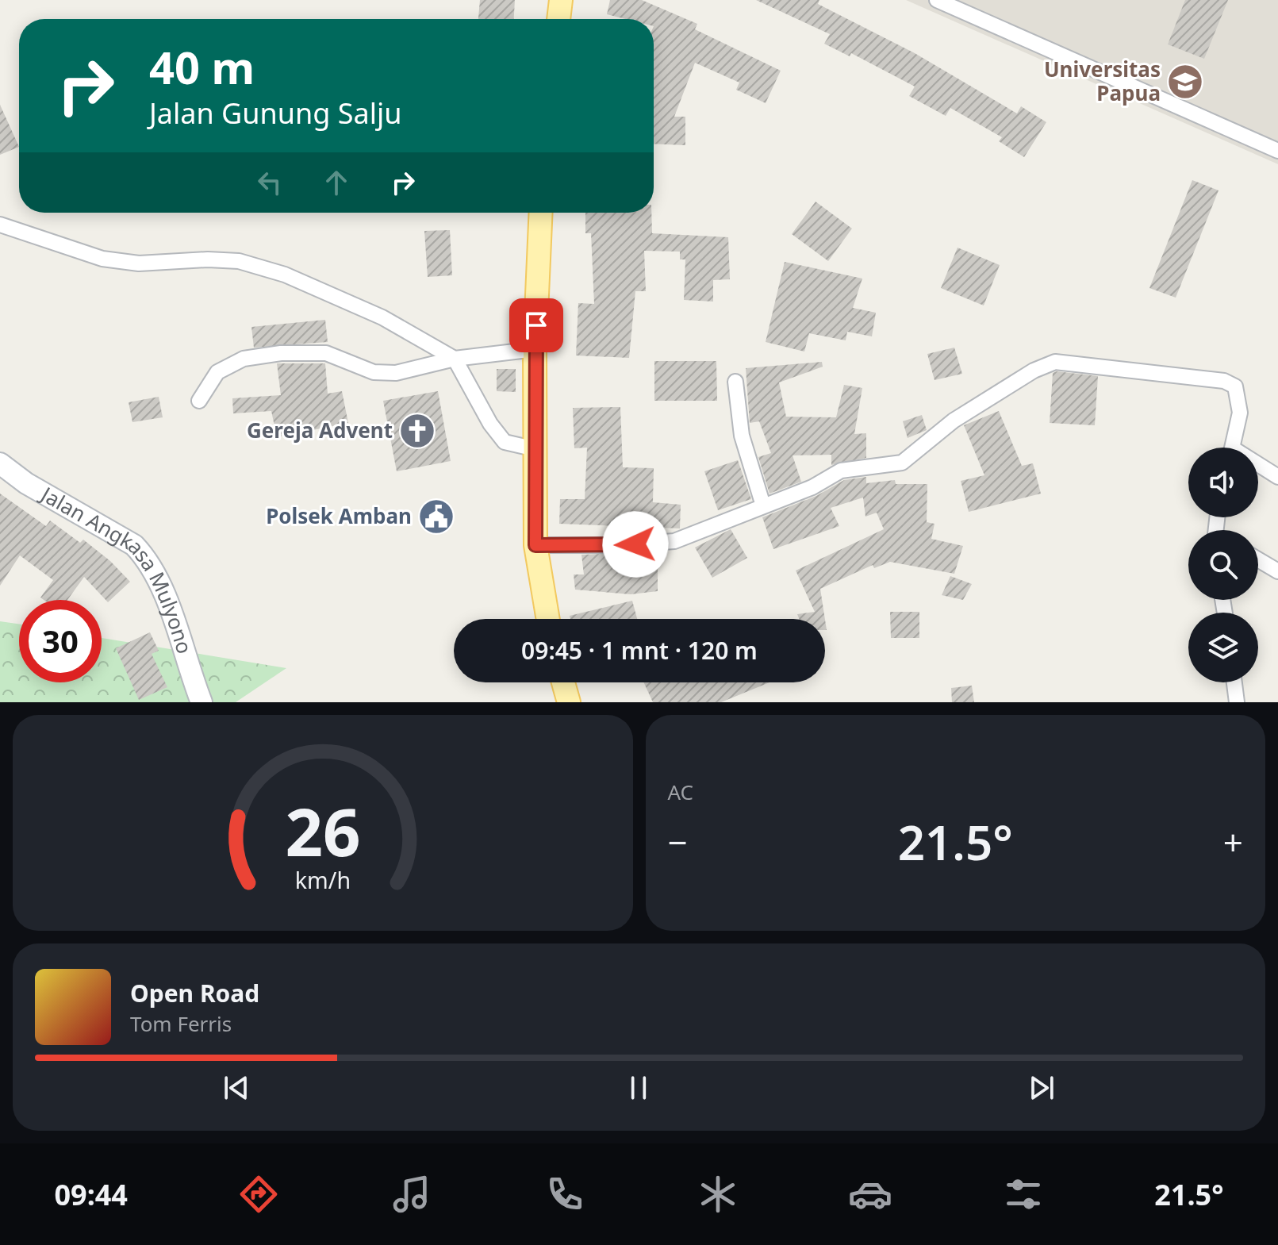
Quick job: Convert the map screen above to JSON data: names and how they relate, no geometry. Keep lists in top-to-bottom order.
{
  "streets": {
    "main road": ["Jalan Angkasa Mulyono"]
  },
  "places": {
    "school or university": ["Universitas Papua"],
    "church": ["Gereja Advent"],
    "public building": ["Polsek Amban"]
  },
  "page": {
    "turn": ["40 m", "Jalan Gunung Salju"],
    "limit": "30",
    "trip": "09:45 · 1 mnt · 120 m",
    "tile": "AC",
    "heat": ["−", "21.5°", "+"],
    "song": ["Open Road", "Tom Ferris"],
    "tabs": ["09:44", "21.5°"],
    "gauge": ["26", "km/h"]
  }
}
